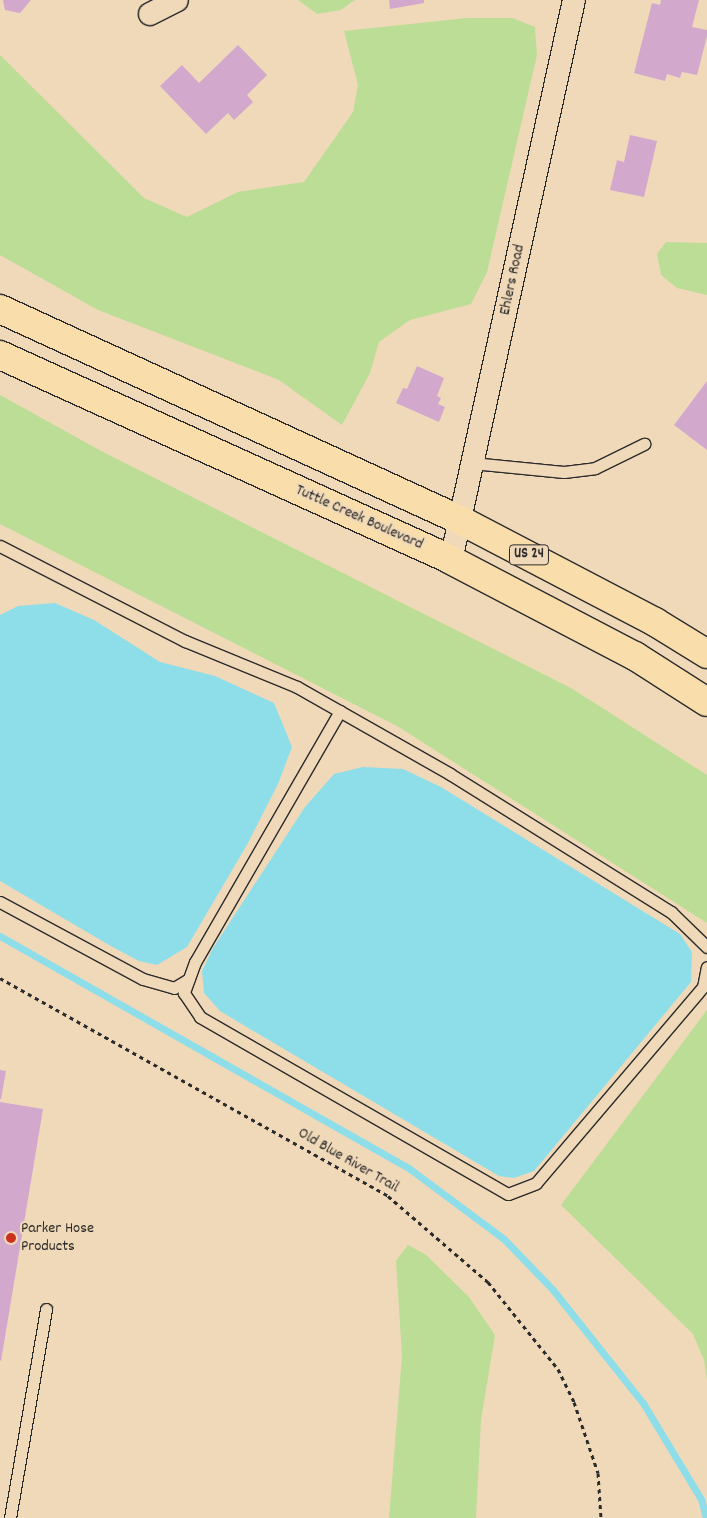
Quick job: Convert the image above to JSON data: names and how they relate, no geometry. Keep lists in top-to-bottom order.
{
  "streets": {
    "highway": ["Tuttle Creek Boulevard", "US 24"],
    "street": ["Ehlers Road"],
    "path": ["Old Blue River Trail"]
  },
  "crossings": [
    ["Ehlers Road", "Tuttle Creek Boulevard"],
    ["Ehlers Road", "US 24"]
  ],
  "places": ["Parker Hose Products"]
}
